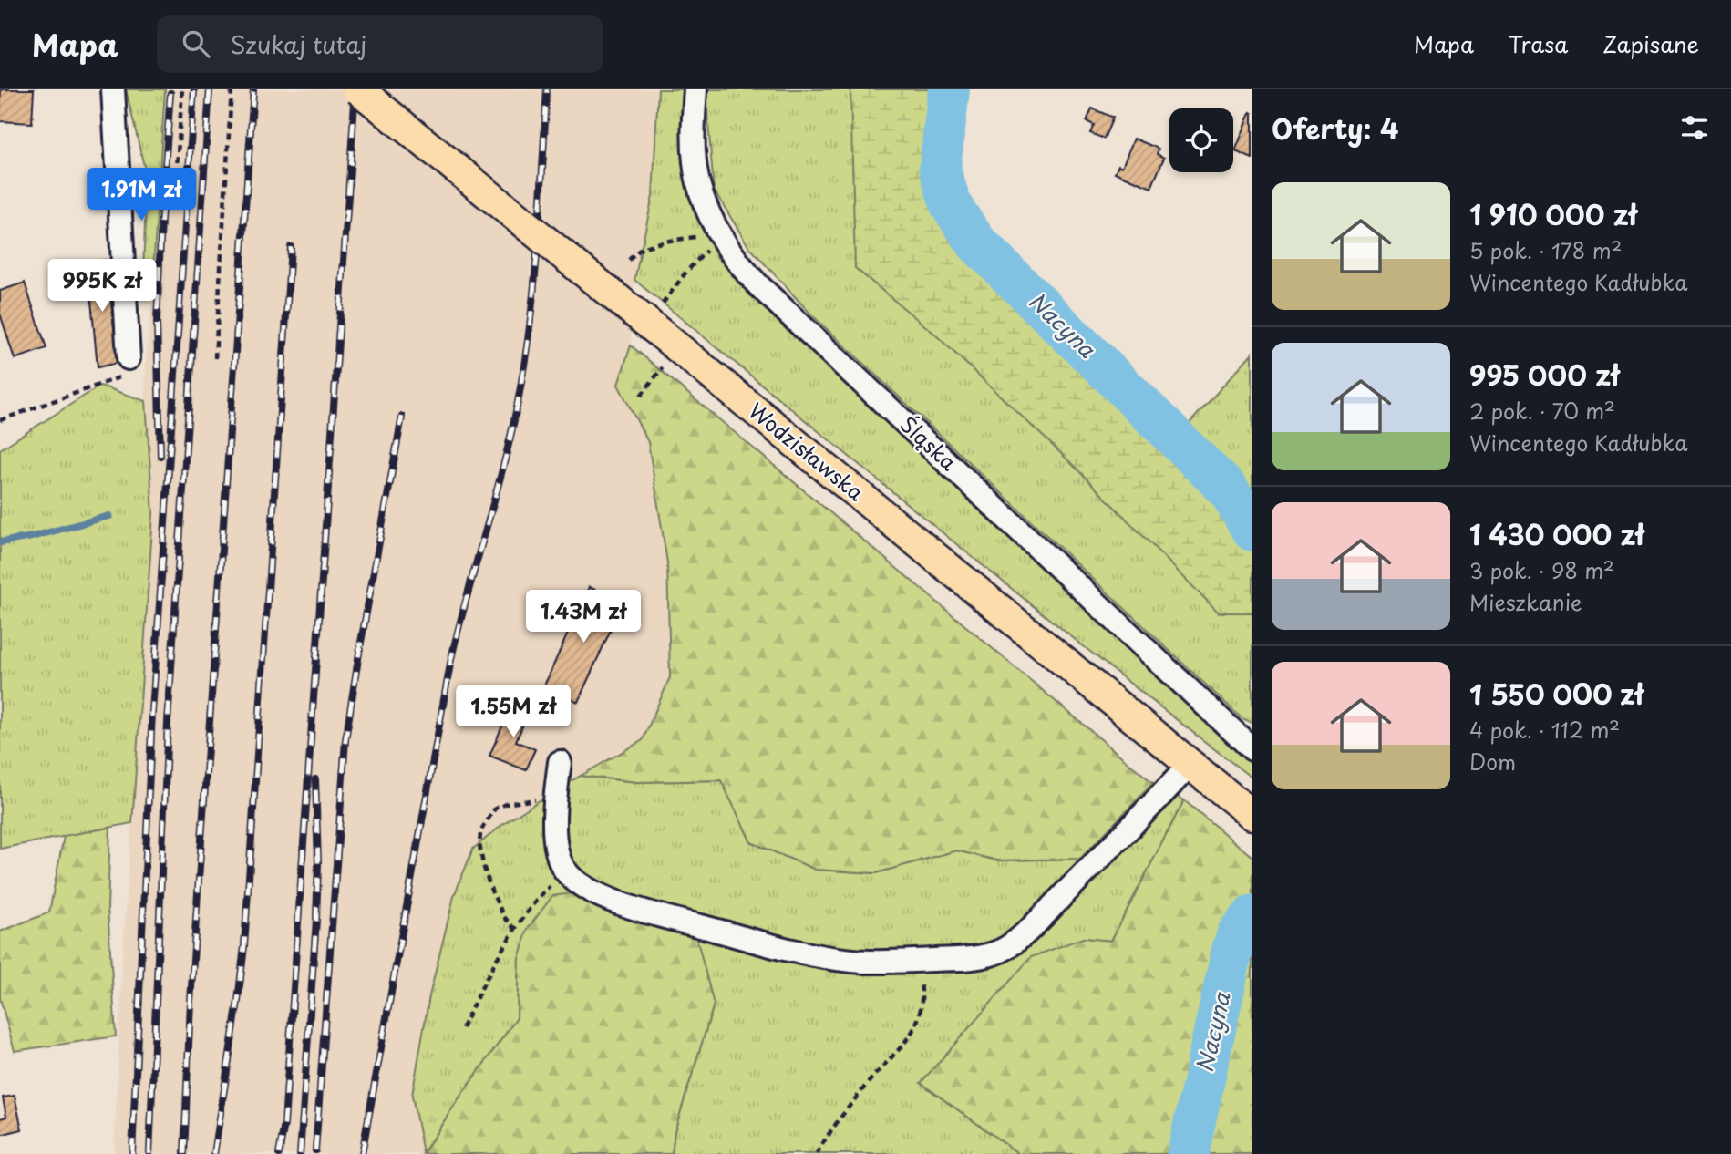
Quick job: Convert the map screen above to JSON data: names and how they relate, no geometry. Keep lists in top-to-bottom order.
{
  "streets": {
    "main road": ["Wodzisławska"],
    "street": ["Śląska"]
  },
  "water": ["Nacyna"],
  "page": {
    "header": "Mapa",
    "search": "Szukaj tutaj",
    "nav": ["Mapa", "Trasa", "Zapisane"],
    "heading": "Oferty: 4",
    "list": [
      {
        "name": "1 910 000 zł",
        "note": "5 pok. · 178 m² · Wincentego Kadłubka"
      },
      {
        "name": "995 000 zł",
        "note": "2 pok. · 70 m² · Wincentego Kadłubka"
      },
      {
        "name": "1 430 000 zł",
        "note": "3 pok. · 98 m² · Mieszkanie"
      },
      {
        "name": "1 550 000 zł",
        "note": "4 pok. · 112 m² · Dom"
      }
    ],
    "price": [
      "1.91M zł",
      "995K zł",
      "1.43M zł",
      "1.55M zł"
    ]
  }
}
